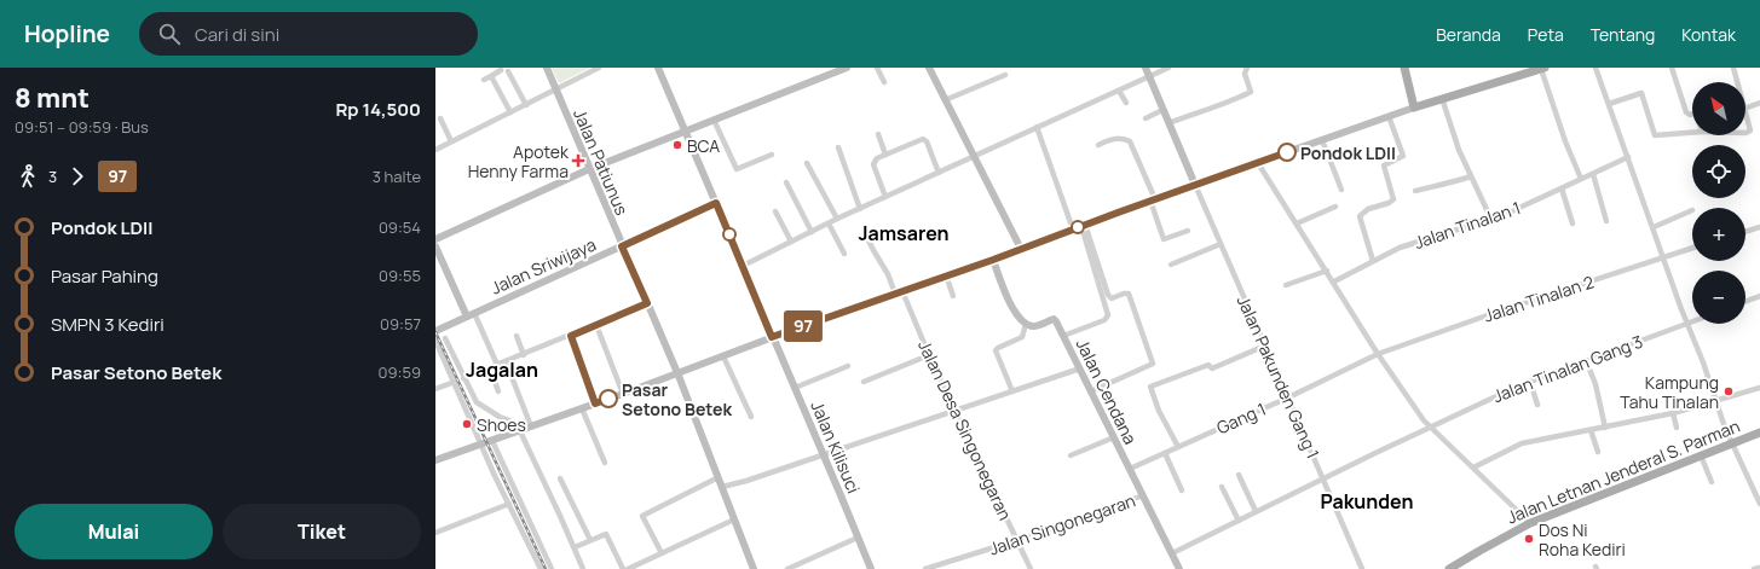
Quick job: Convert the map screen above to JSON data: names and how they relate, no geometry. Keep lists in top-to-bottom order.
{
  "streets": {
    "main road": ["Jalan Letnan Jenderal S. Parman"],
    "street": [
      "Jalan Patiunus",
      "Jalan Tinalan 1",
      "Jalan Sriwijaya",
      "Jalan Tinalan 2",
      "Jalan Tinalan Gang 3",
      "Jalan Pakunden Gang 1",
      "Jalan Cendana",
      "Gang 1",
      "Jalan Desa Singonegaran",
      "Jalan Kilisuci",
      "Jalan Singonegaran"
    ]
  },
  "crossings": [
    ["Jalan Patiunus", "Jalan Sriwijaya"],
    ["Jalan Sriwijaya", "Jalan Kilisuci"],
    ["Jalan Tinalan 2", "Gang 1"],
    ["Jalan Tinalan Gang 3", "Jalan Pakunden Gang 1"],
    ["Jalan Tinalan Gang 3", "Jalan Cendana"],
    ["Jalan Pakunden Gang 1", "Gang 1"],
    ["Jalan Cendana", "Gang 1"],
    ["Jalan Cendana", "Jalan Singonegaran"],
    ["Jalan Desa Singonegaran", "Jalan Singonegaran"]
  ],
  "districts": ["Jamsaren", "Jagalan", "Pakunden"],
  "places": {
    "other": [
      "BCA",
      "Pondok LDII",
      "Kampung Tahu Tinalan",
      "Pasar Setono Betek",
      "Shoes",
      "Dos Ni Roha Kediri"
    ],
    "health": ["Apotek Henny Farma"]
  },
  "lines": ["bus line 97"],
  "north": "top left",
  "page": {
    "header": "Hopline",
    "search": "Cari di sini",
    "nav": [
      "Beranda",
      "Peta",
      "Tentang",
      "Kontak"
    ],
    "heading": ["8 mnt", "09:51 – 09:59 · Bus", "Rp 14,500"],
    "on_map": "97",
    "map_buttons": ["+", "−"],
    "legs": ["3", "97", "3 halte"],
    "list": [
      {
        "name": "Pondok LDII",
        "value": "09:54"
      },
      {
        "name": "Pasar Pahing",
        "value": "09:55"
      },
      {
        "name": "SMPN 3 Kediri",
        "value": "09:57"
      },
      {
        "name": "Pasar Setono Betek",
        "value": "09:59"
      }
    ],
    "buttons": ["Mulai", "Tiket"]
  }
}
